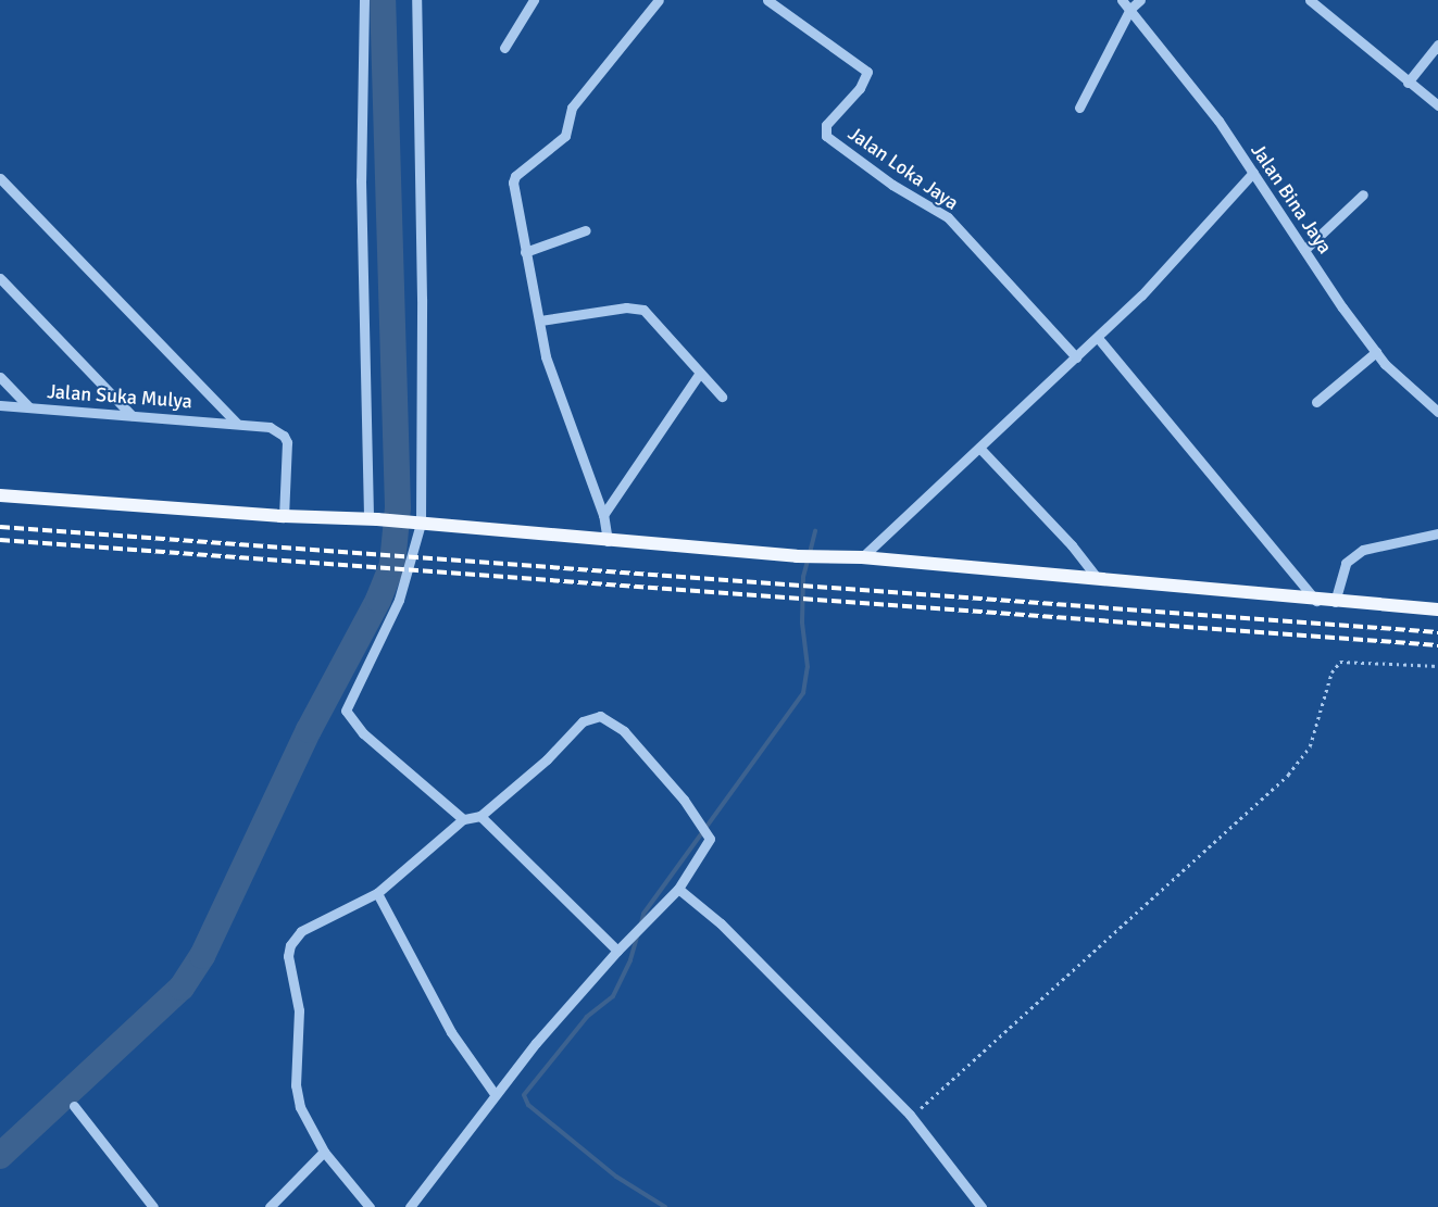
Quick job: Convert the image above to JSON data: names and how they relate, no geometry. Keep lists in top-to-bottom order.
{
  "streets": {
    "street": ["Jalan Loka Jaya", "Jalan Bina Jaya", "Jalan Suka Mulya"]
  }
}
